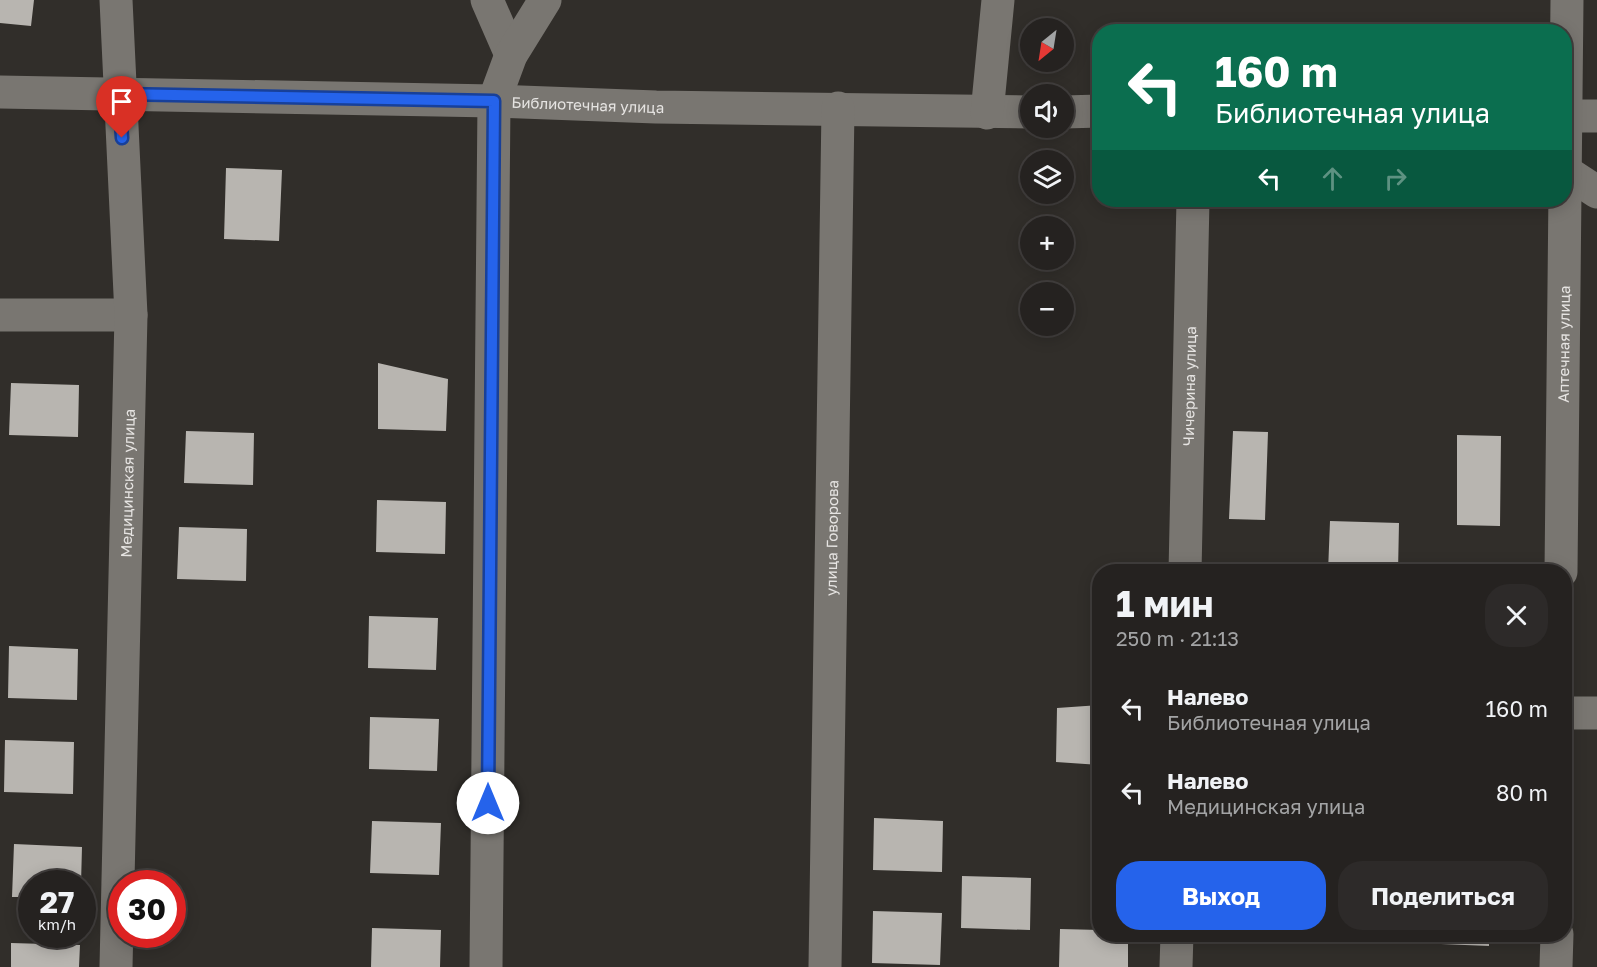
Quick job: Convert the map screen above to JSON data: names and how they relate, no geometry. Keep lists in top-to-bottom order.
{
  "streets": {
    "street": [
      "Библиотечная улица",
      "Аптечная улица",
      "Чичерина улица",
      "Медицинская улица",
      "улица Говорова"
    ]
  },
  "crossings": [
    ["Библиотечная улица", "Медицинская улица"],
    ["Библиотечная улица", "улица Говорова"]
  ],
  "north": "bottom left",
  "page": {
    "map_buttons": ["+", "−"],
    "turn": ["160 m", "Библиотечная улица"],
    "heading": ["1 мин", "250 m · 21:13"],
    "list": [
      {
        "name": "Налево",
        "note": "Библиотечная улица",
        "value": "160 m"
      },
      {
        "name": "Налево",
        "note": "Медицинская улица",
        "value": "80 m"
      }
    ],
    "buttons": ["Выход", "Поделиться"],
    "speed": "27 km/h",
    "limit": "30"
  }
}
